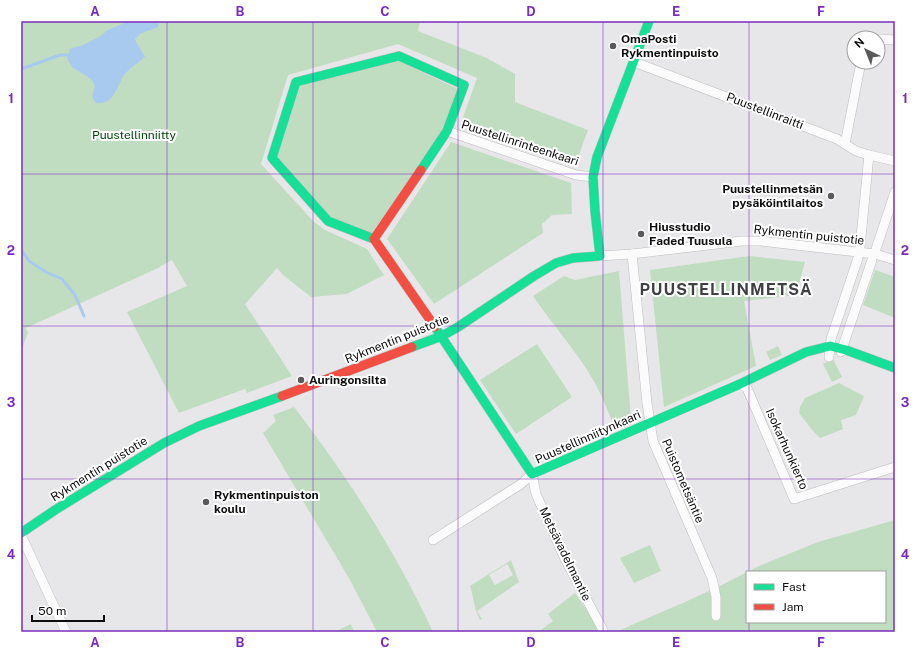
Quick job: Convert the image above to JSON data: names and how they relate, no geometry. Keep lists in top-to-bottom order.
{
  "streets": {
    "street": [
      "Puustellinraitti",
      "Puustellinrinteenkaari",
      "Rykmentin puistotie",
      "Puustellinniitynkaari",
      "Isokarhunkierto",
      "Puistometsäntie",
      "Metsävadelmantie"
    ]
  },
  "crossings": [
    ["Rykmentin puistotie", "Puustellinniitynkaari"],
    ["Rykmentin puistotie", "Puistometsäntie"],
    ["Puustellinniitynkaari", "Isokarhunkierto"],
    ["Puustellinniitynkaari", "Puistometsäntie"],
    ["Puustellinniitynkaari", "Metsävadelmantie"]
  ],
  "districts": ["PUUSTELLINMETSÄ"],
  "parks": ["Puustellinniitty"],
  "places": [
    "OmaPosti Rykmentinpuisto",
    "Puustellinmetsän pysäköintilaitos",
    "Hiusstudio Faded Tuusula",
    "Auringonsilta",
    "Rykmentinpuiston koulu"
  ],
  "legend": ["Fast", "Jam"],
  "scale_bar": "50 m",
  "north": "top left",
  "grid": {
    "columns": [
      "A",
      "B",
      "C",
      "D",
      "E",
      "F"
    ],
    "rows": [
      "1",
      "2",
      "3",
      "4"
    ]
  }
}
